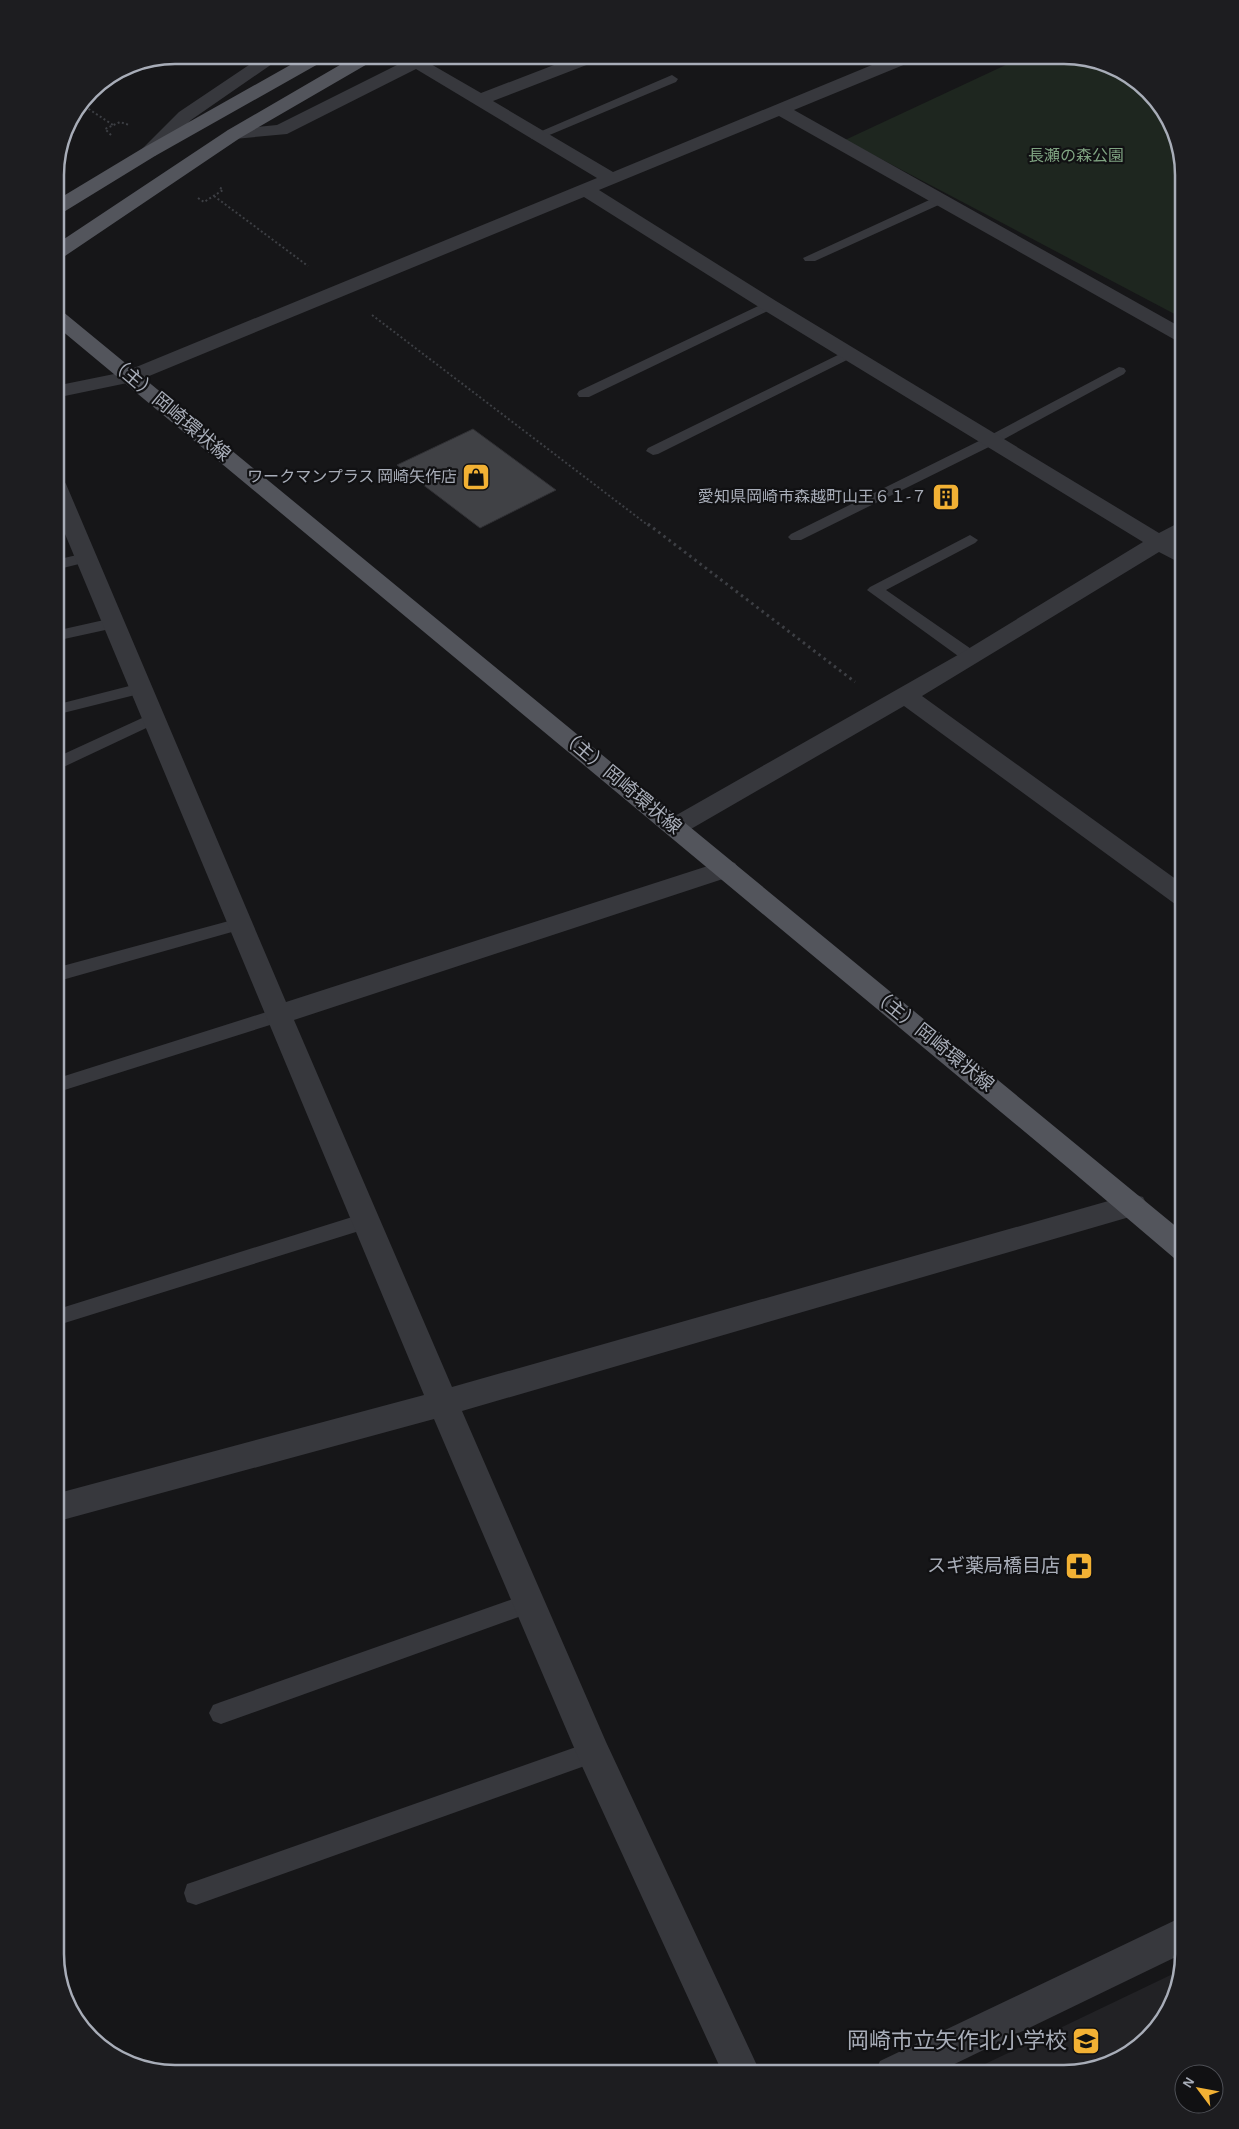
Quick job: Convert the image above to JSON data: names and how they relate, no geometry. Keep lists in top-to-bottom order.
{
  "streets": {
    "main road": ["（主）岡崎環状線"]
  },
  "parks": ["長瀬の森公園"],
  "places": {
    "shop": ["ワークマンプラス 岡崎矢作店"],
    "building": ["愛知県岡崎市森越町山王６１‐７"],
    "pharmacy": ["スギ薬局橋目店"],
    "school or university": ["岡崎市立矢作北小学校"]
  },
  "north": "top left"
}
